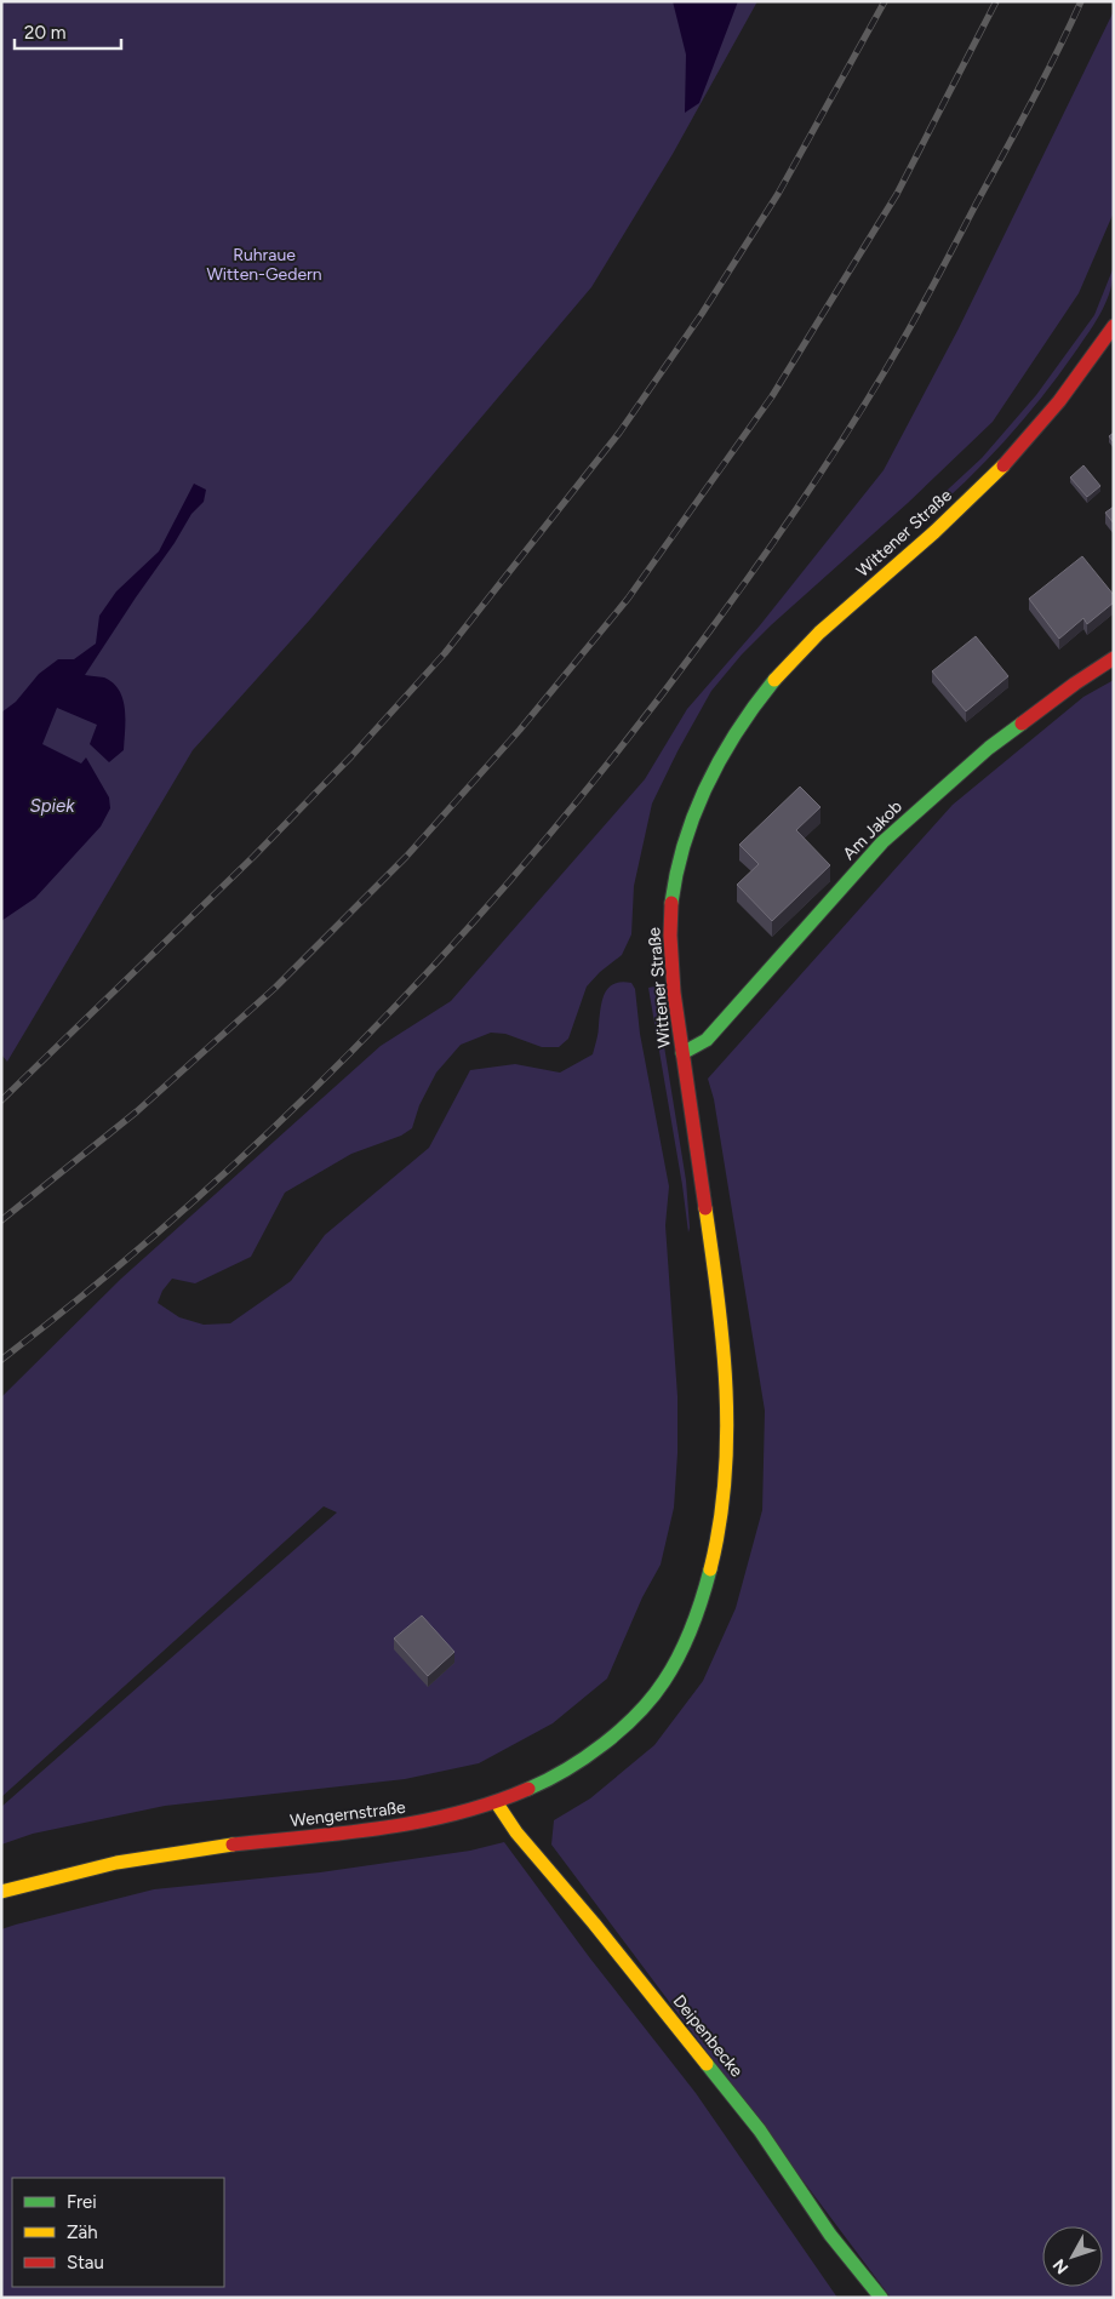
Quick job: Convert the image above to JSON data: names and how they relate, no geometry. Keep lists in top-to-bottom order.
{
  "streets": {
    "main road": [
      "Wittener Straße",
      "Am Jakob",
      "Wengernstraße",
      "Deipenbecke"
    ]
  },
  "crossings": [
    ["Wittener Straße", "Am Jakob"],
    ["Wittener Straße", "Wengernstraße"],
    ["Wengernstraße", "Deipenbecke"]
  ],
  "water": ["Spiek"],
  "parks": ["Ruhraue Witten-Gedern"],
  "legend": ["Frei", "Zäh", "Stau"],
  "scale_bar": "20 m",
  "north": "bottom left"
}
